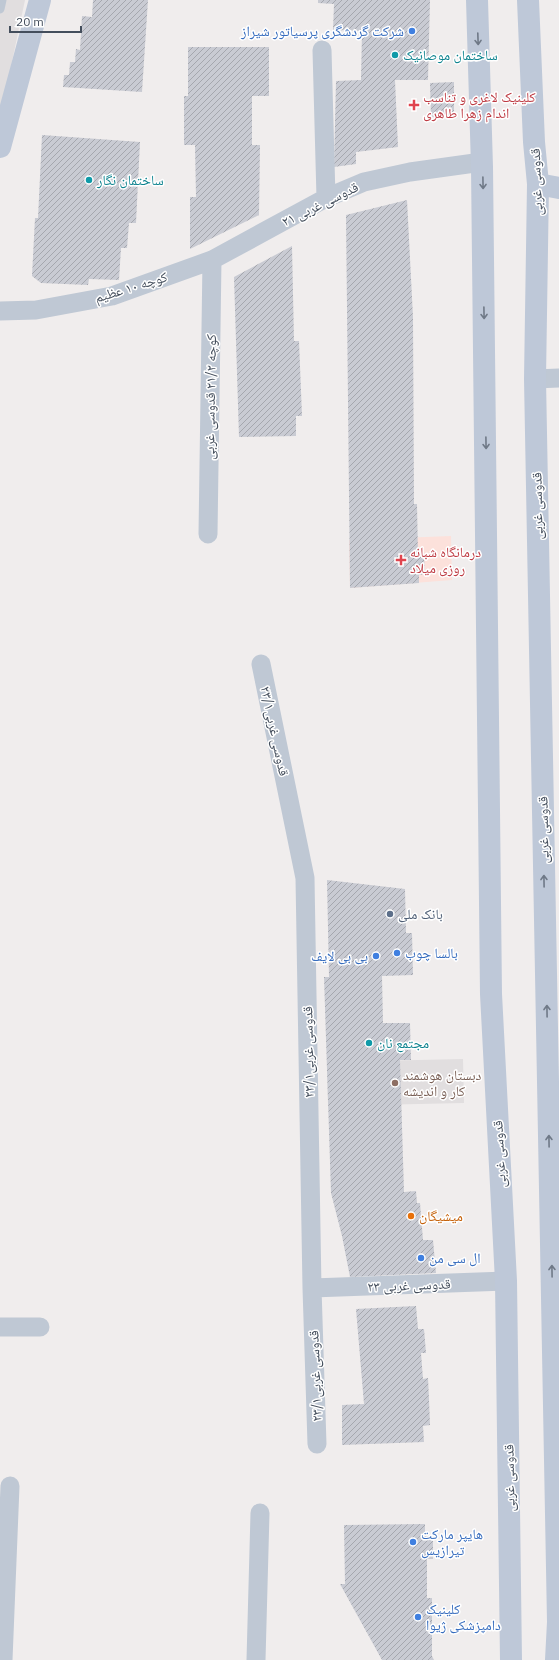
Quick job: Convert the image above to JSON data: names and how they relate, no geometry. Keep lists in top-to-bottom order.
{
  "streets": {
    "main road": ["قدوسی غربی"],
    "street": [
      "۲۱ قدوسی غربی",
      "کوچه ۱۰ عظیم",
      "کوچه ۲۱/۲ قدوسی غربی",
      "قدوسی غربی۲۳/۱",
      "۲۳ قدوسی غربی"
    ]
  },
  "crossings": [
    ["قدوسی غربی", "۲۱ قدوسی غربی"],
    ["قدوسی غربی", "۲۳ قدوسی غربی"],
    ["۲۱ قدوسی غربی", "کوچه ۱۰ عظیم"],
    ["۲۱ قدوسی غربی", "کوچه ۲۱/۲ قدوسی غربی"],
    ["کوچه ۱۰ عظیم", "کوچه ۲۱/۲ قدوسی غربی"],
    ["قدوسی غربی۲۳/۱", "۲۳ قدوسی غربی"]
  ],
  "places": {
    "other": [
      "شرکت گردشگری پرسیاتور شیراز",
      "ساختمان موصانیک",
      "ساختمان نگار",
      "بانک ملی",
      "بالسا چوب",
      "بی بی لایف",
      "مجتمع نان",
      "دبستان هوشمند کار و اندیشه",
      "میشیگان",
      "ال سی من",
      "هایپر مارکت تیرازیس",
      "کلینیک دامپزشکی ژیوا"
    ],
    "health": ["کلینیک لاغری و تناسب اندام زهرا طاهری", "درمانگاه شبانه روزی میلاد"]
  },
  "scale_bar": "20 m"
}
